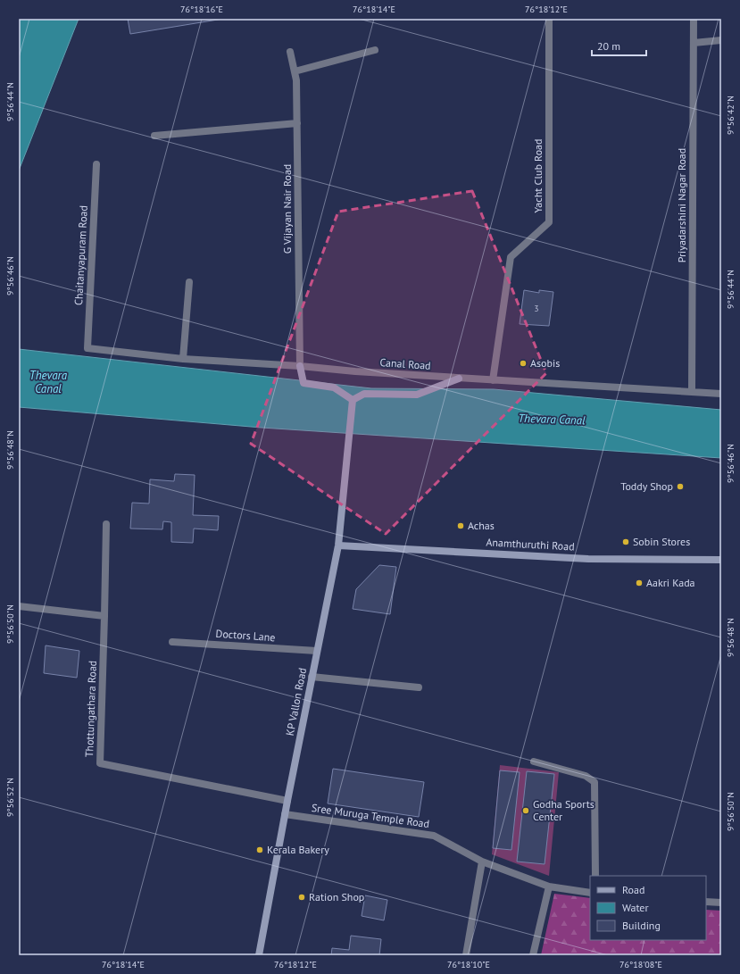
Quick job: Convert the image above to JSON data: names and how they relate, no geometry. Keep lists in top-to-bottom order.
{
  "streets": {
    "street": [
      "Yacht Club Road",
      "Priyadarshini Nagar Road",
      "G Vijayan Nair Road",
      "Chaitanyapuram Road",
      "Canal Road",
      "Anamthuruthi Road",
      "Doctors Lane",
      "KP Vallon Road",
      "Thottungathara Road",
      "Sree Muruga Temple Road"
    ]
  },
  "crossings": [
    ["Yacht Club Road", "Canal Road"],
    ["Priyadarshini Nagar Road", "Canal Road"],
    ["G Vijayan Nair Road", "Canal Road"],
    ["Chaitanyapuram Road", "Canal Road"],
    ["Anamthuruthi Road", "KP Vallon Road"],
    ["Doctors Lane", "KP Vallon Road"],
    ["KP Vallon Road", "Thottungathara Road"],
    ["KP Vallon Road", "Sree Muruga Temple Road"]
  ],
  "water": ["Thevara Canal"],
  "places": [
    "Asobis",
    "Toddy Shop",
    "Achas",
    "Sobin Stores",
    "Aakri Kada",
    "Godha Sports Center",
    "Kerala Bakery",
    "Ration Shop"
  ],
  "house_numbers": ["3"],
  "legend": ["Road", "Water", "Building"],
  "scale_bar": "20 m",
  "coordinates": [
    "76°18'16\"E",
    "76°18'14\"E",
    "76°18'12\"E",
    "9°56'44\"N",
    "9°56'42\"N",
    "9°56'46\"N",
    "9°56'48\"N",
    "9°56'50\"N",
    "9°56'52\"N",
    "76°18'10\"E",
    "76°18'08\"E"
  ]
}
